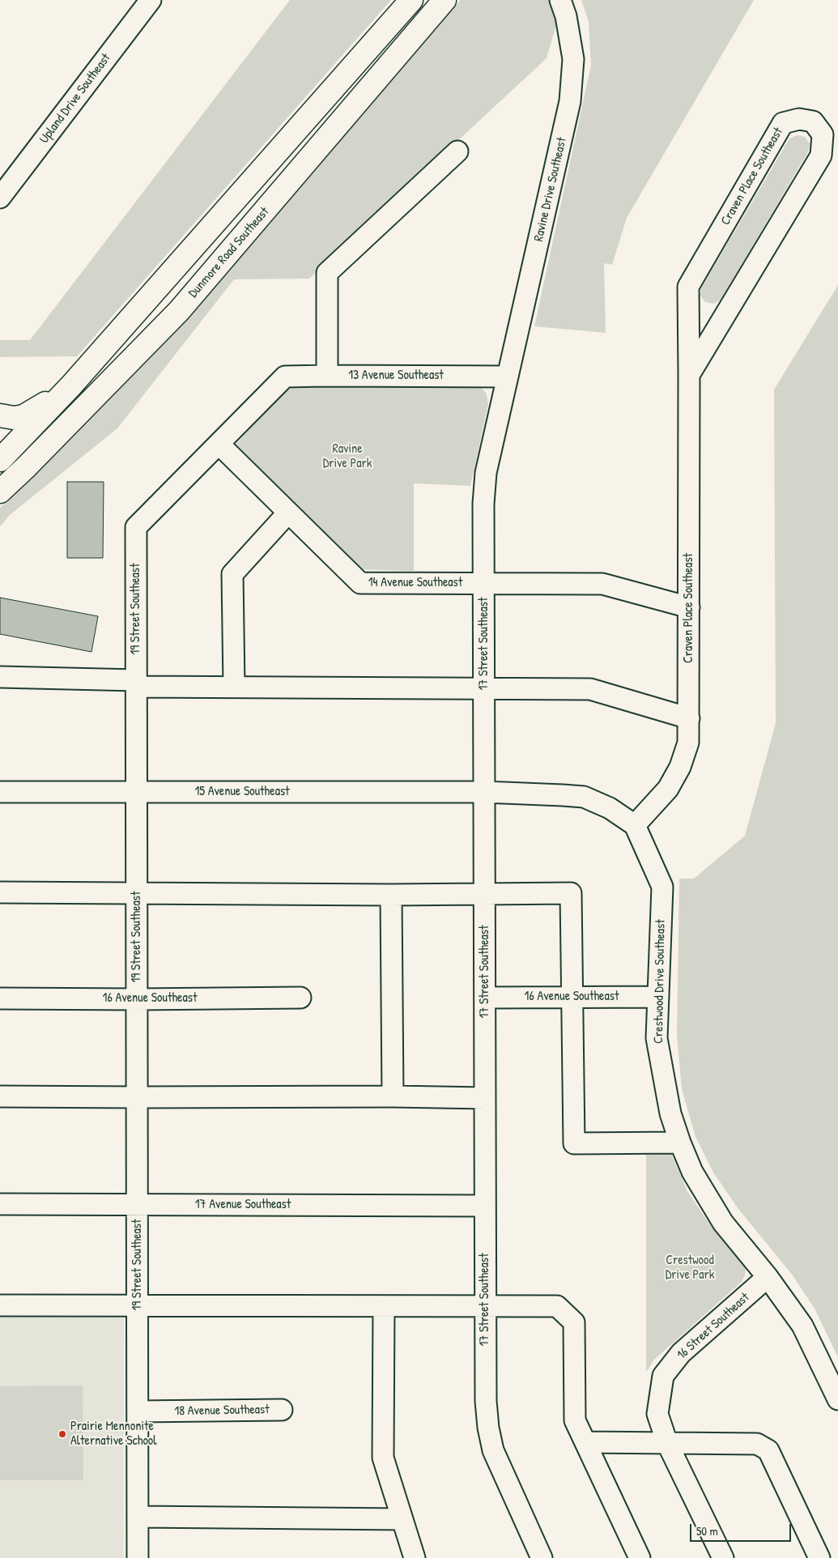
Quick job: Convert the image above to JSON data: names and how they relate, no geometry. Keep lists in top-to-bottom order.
{
  "streets": {
    "main road": ["Dunmore Road Southeast"],
    "street": [
      "Upland Drive Southeast",
      "Craven Place Southeast",
      "Ravine Drive Southeast",
      "13 Avenue Southeast",
      "14 Avenue Southeast",
      "19 Street Southeast",
      "17 Street Southeast",
      "15 Avenue Southeast",
      "Crestwood Drive Southeast",
      "16 Avenue Southeast",
      "17 Avenue Southeast",
      "16 Street Southeast",
      "18 Avenue Southeast"
    ]
  },
  "crossings": [
    ["Craven Place Southeast", "14 Avenue Southeast"],
    ["Craven Place Southeast", "Crestwood Drive Southeast"],
    ["Ravine Drive Southeast", "13 Avenue Southeast"],
    ["Ravine Drive Southeast", "17 Street Southeast"],
    ["13 Avenue Southeast", "19 Street Southeast"],
    ["13 Avenue Southeast", "17 Street Southeast"],
    ["14 Avenue Southeast", "19 Street Southeast"],
    ["14 Avenue Southeast", "17 Street Southeast"],
    ["19 Street Southeast", "15 Avenue Southeast"],
    ["19 Street Southeast", "16 Avenue Southeast"],
    ["19 Street Southeast", "17 Avenue Southeast"],
    ["19 Street Southeast", "18 Avenue Southeast"],
    ["17 Street Southeast", "15 Avenue Southeast"],
    ["17 Street Southeast", "16 Avenue Southeast"],
    ["17 Street Southeast", "17 Avenue Southeast"],
    ["Crestwood Drive Southeast", "16 Avenue Southeast"],
    ["Crestwood Drive Southeast", "16 Street Southeast"]
  ],
  "parks": ["Ravine Drive Park", "Crestwood Drive Park"],
  "places": ["Prairie Mennonite Alternative School"],
  "scale_bar": "50 m"
}
